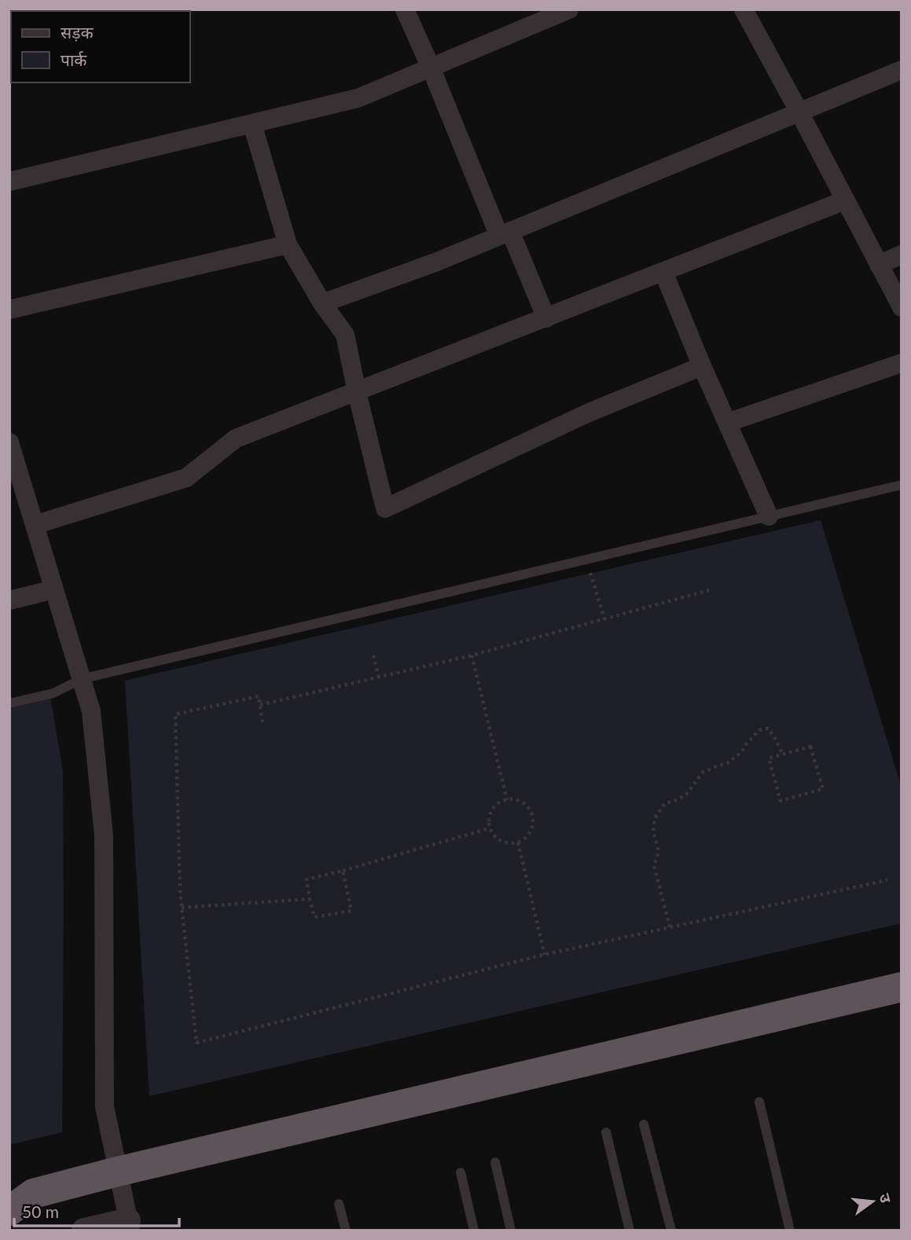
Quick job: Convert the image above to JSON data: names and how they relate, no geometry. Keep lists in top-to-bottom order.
{
  "legend": ["सड़क", "पार्क"],
  "scale_bar": "50 m",
  "north": "right"
}
